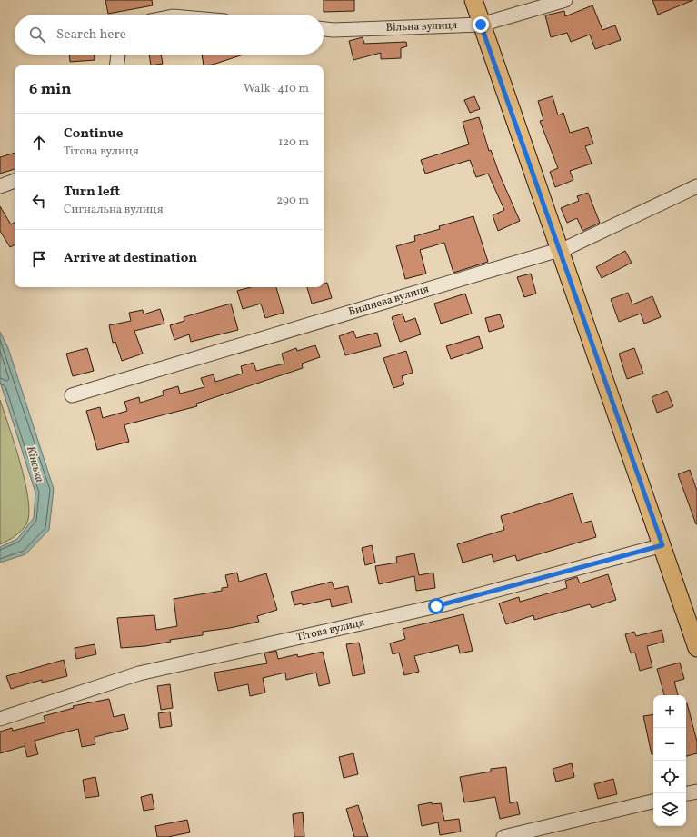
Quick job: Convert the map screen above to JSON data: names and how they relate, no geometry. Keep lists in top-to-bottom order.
{
  "streets": {
    "street": ["Вільна вулиця", "Вишнева вулиця", "Тітова вулиця"]
  },
  "water": ["Кінська"],
  "page": {
    "search": "Search here",
    "heading": ["6 min", "Walk · 410 m"],
    "list": [
      ["Continue", "Тітова вулиця", "120 m"],
      ["Turn left", "Сигнальна вулиця", "290 m"],
      "Arrive at destination"
    ],
    "map_buttons": ["+", "−"]
  }
}
